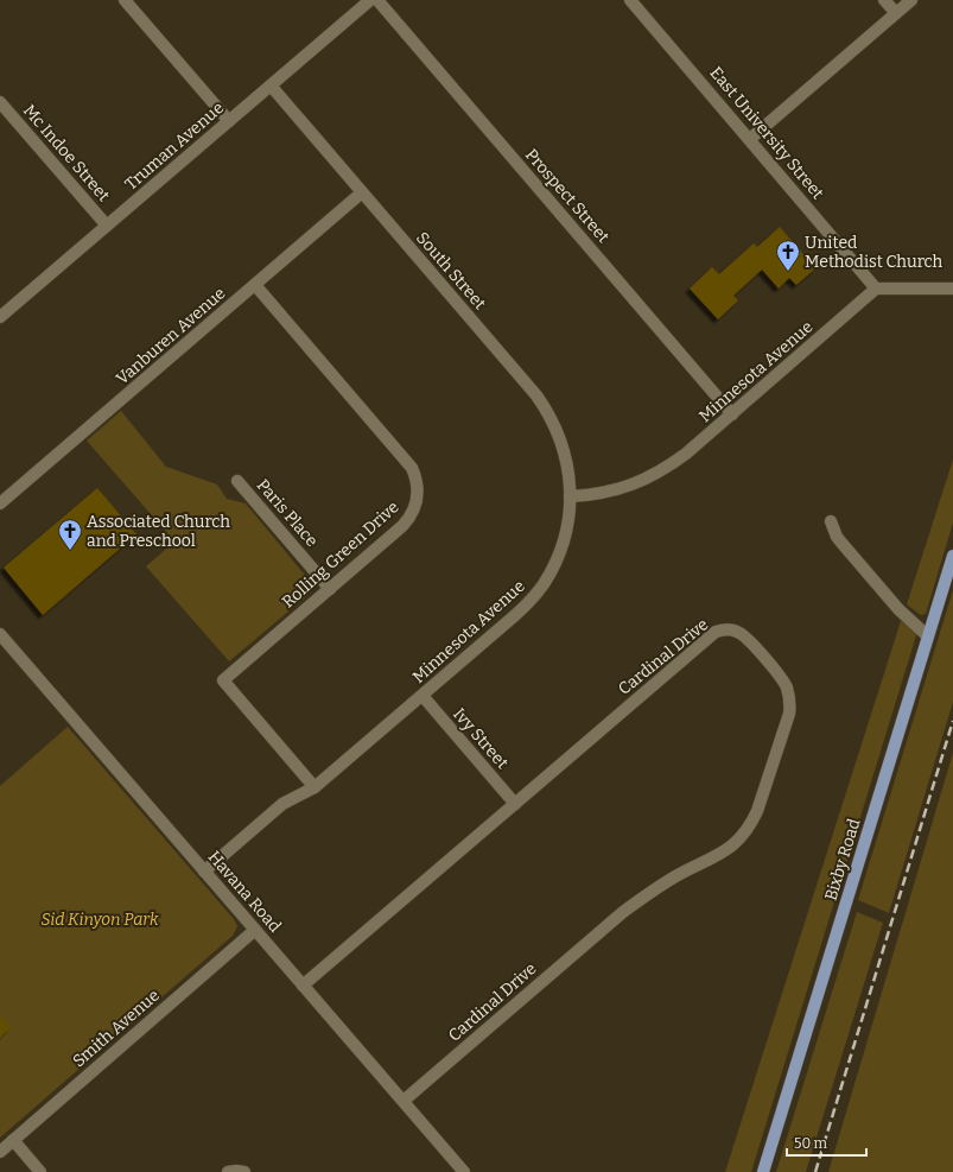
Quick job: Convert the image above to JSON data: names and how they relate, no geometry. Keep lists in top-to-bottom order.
{
  "streets": {
    "main road": ["Bixby Road"],
    "street": [
      "East University Street",
      "Truman Avenue",
      "Mc Indoe Street",
      "Prospect Street",
      "South Street",
      "Vanburen Avenue",
      "Minnesota Avenue",
      "Paris Place",
      "Rolling Green Drive",
      "Cardinal Drive",
      "Ivy Street",
      "Havana Road",
      "Smith Avenue"
    ]
  },
  "crossings": [
    ["East University Street", "Minnesota Avenue"],
    ["Truman Avenue", "Mc Indoe Street"],
    ["Truman Avenue", "South Street"],
    ["Prospect Street", "Minnesota Avenue"],
    ["South Street", "Vanburen Avenue"],
    ["South Street", "Minnesota Avenue"],
    ["Vanburen Avenue", "Rolling Green Drive"],
    ["Minnesota Avenue", "Rolling Green Drive"],
    ["Minnesota Avenue", "Ivy Street"],
    ["Minnesota Avenue", "Havana Road"],
    ["Paris Place", "Rolling Green Drive"],
    ["Cardinal Drive", "Ivy Street"],
    ["Cardinal Drive", "Havana Road"],
    ["Havana Road", "Smith Avenue"]
  ],
  "parks": ["Sid Kinyon Park"],
  "places": {
    "church": ["United Methodist Church", "Associated Church and Preschool"]
  },
  "scale_bar": "50 m"
}
